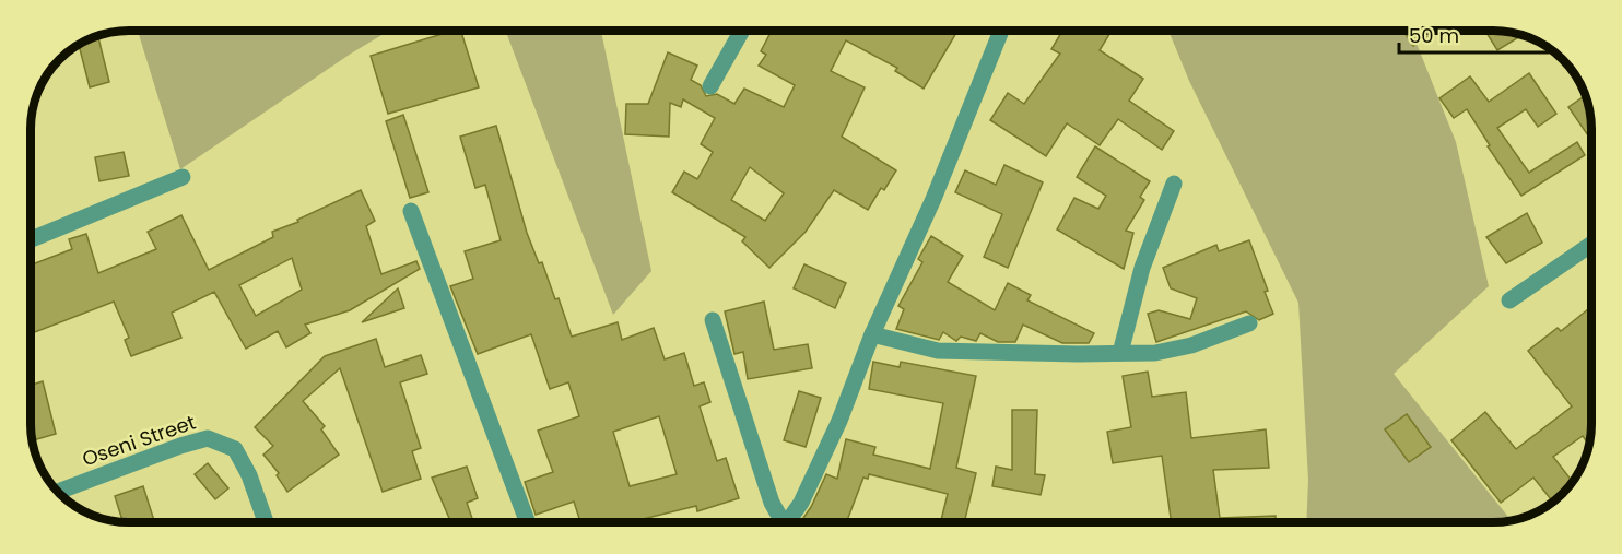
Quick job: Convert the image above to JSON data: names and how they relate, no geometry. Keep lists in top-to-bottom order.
{
  "streets": {
    "street": ["Oseni Street"]
  },
  "scale_bar": "50 m"
}
